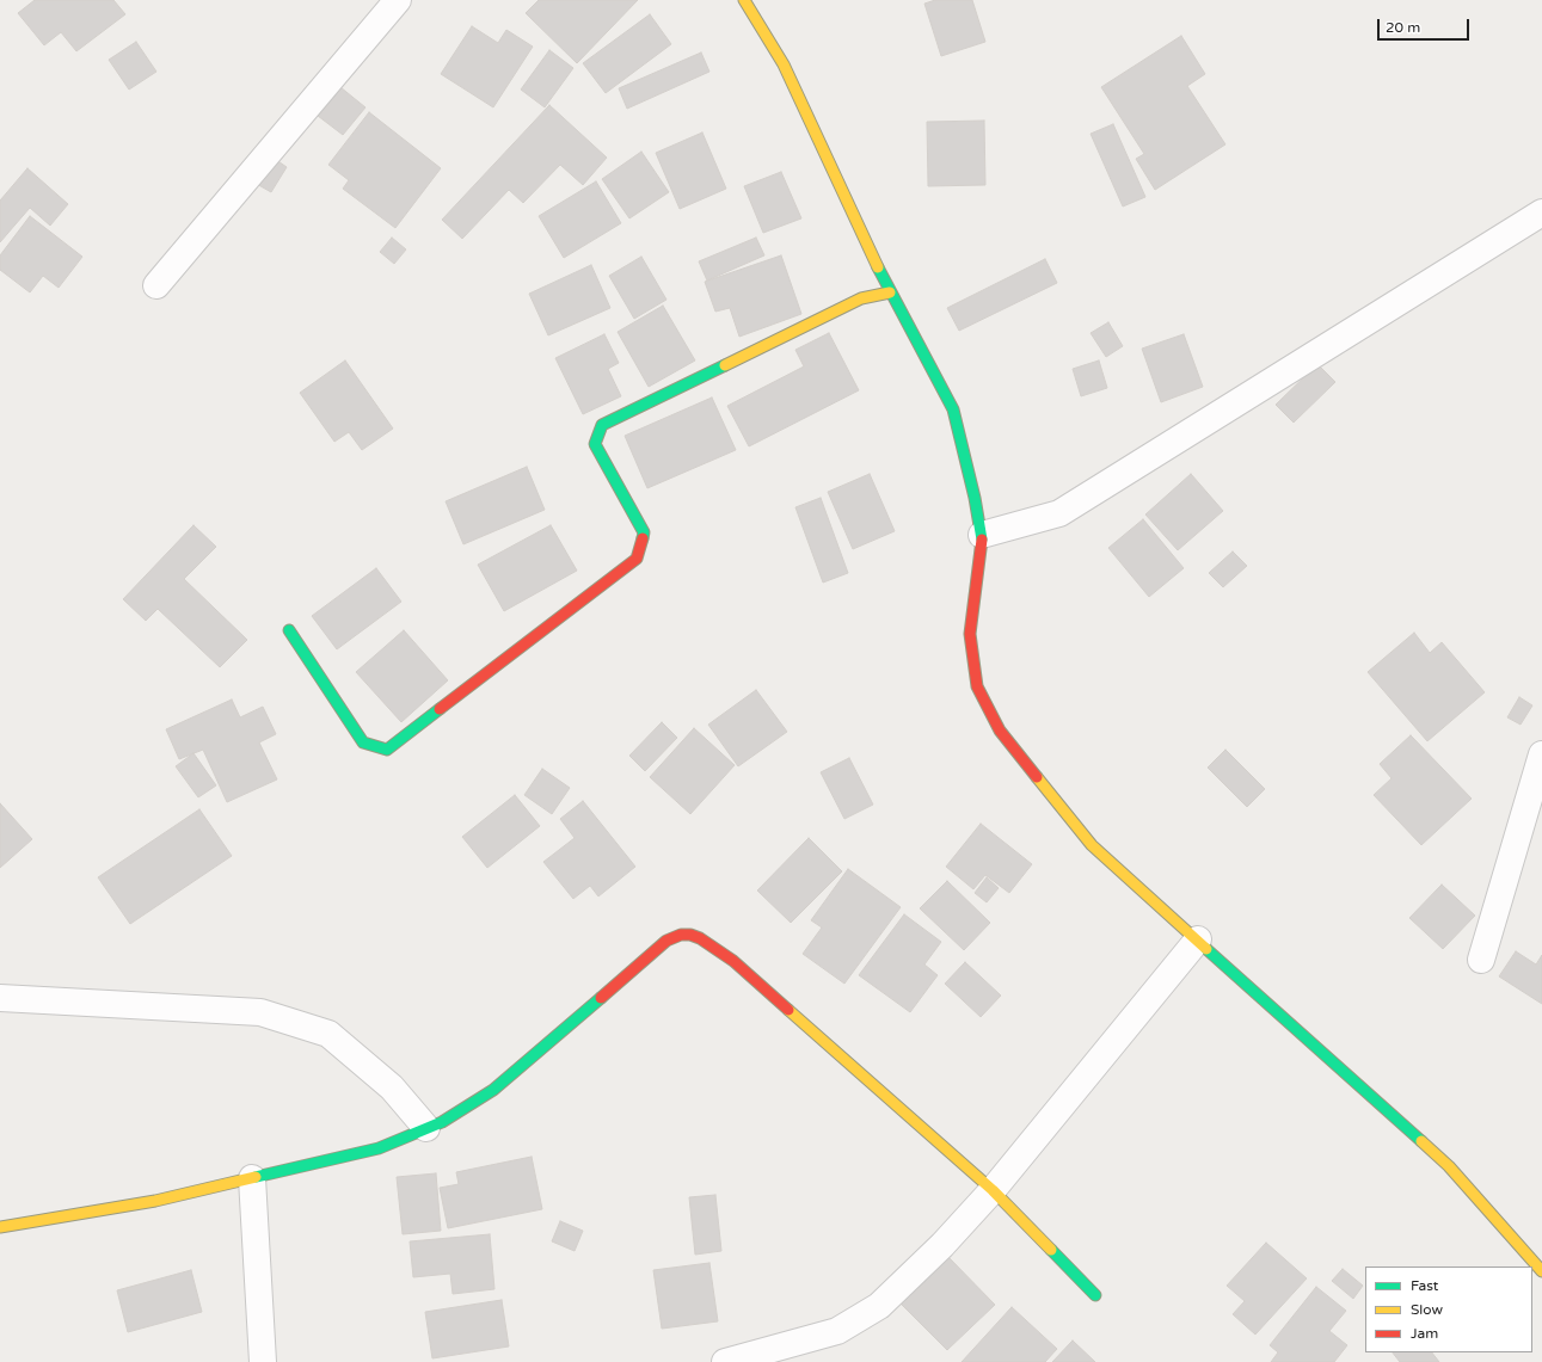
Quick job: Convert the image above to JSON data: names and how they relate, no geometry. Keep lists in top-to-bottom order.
{
  "legend": ["Fast", "Slow", "Jam"],
  "scale_bar": "20 m"
}
